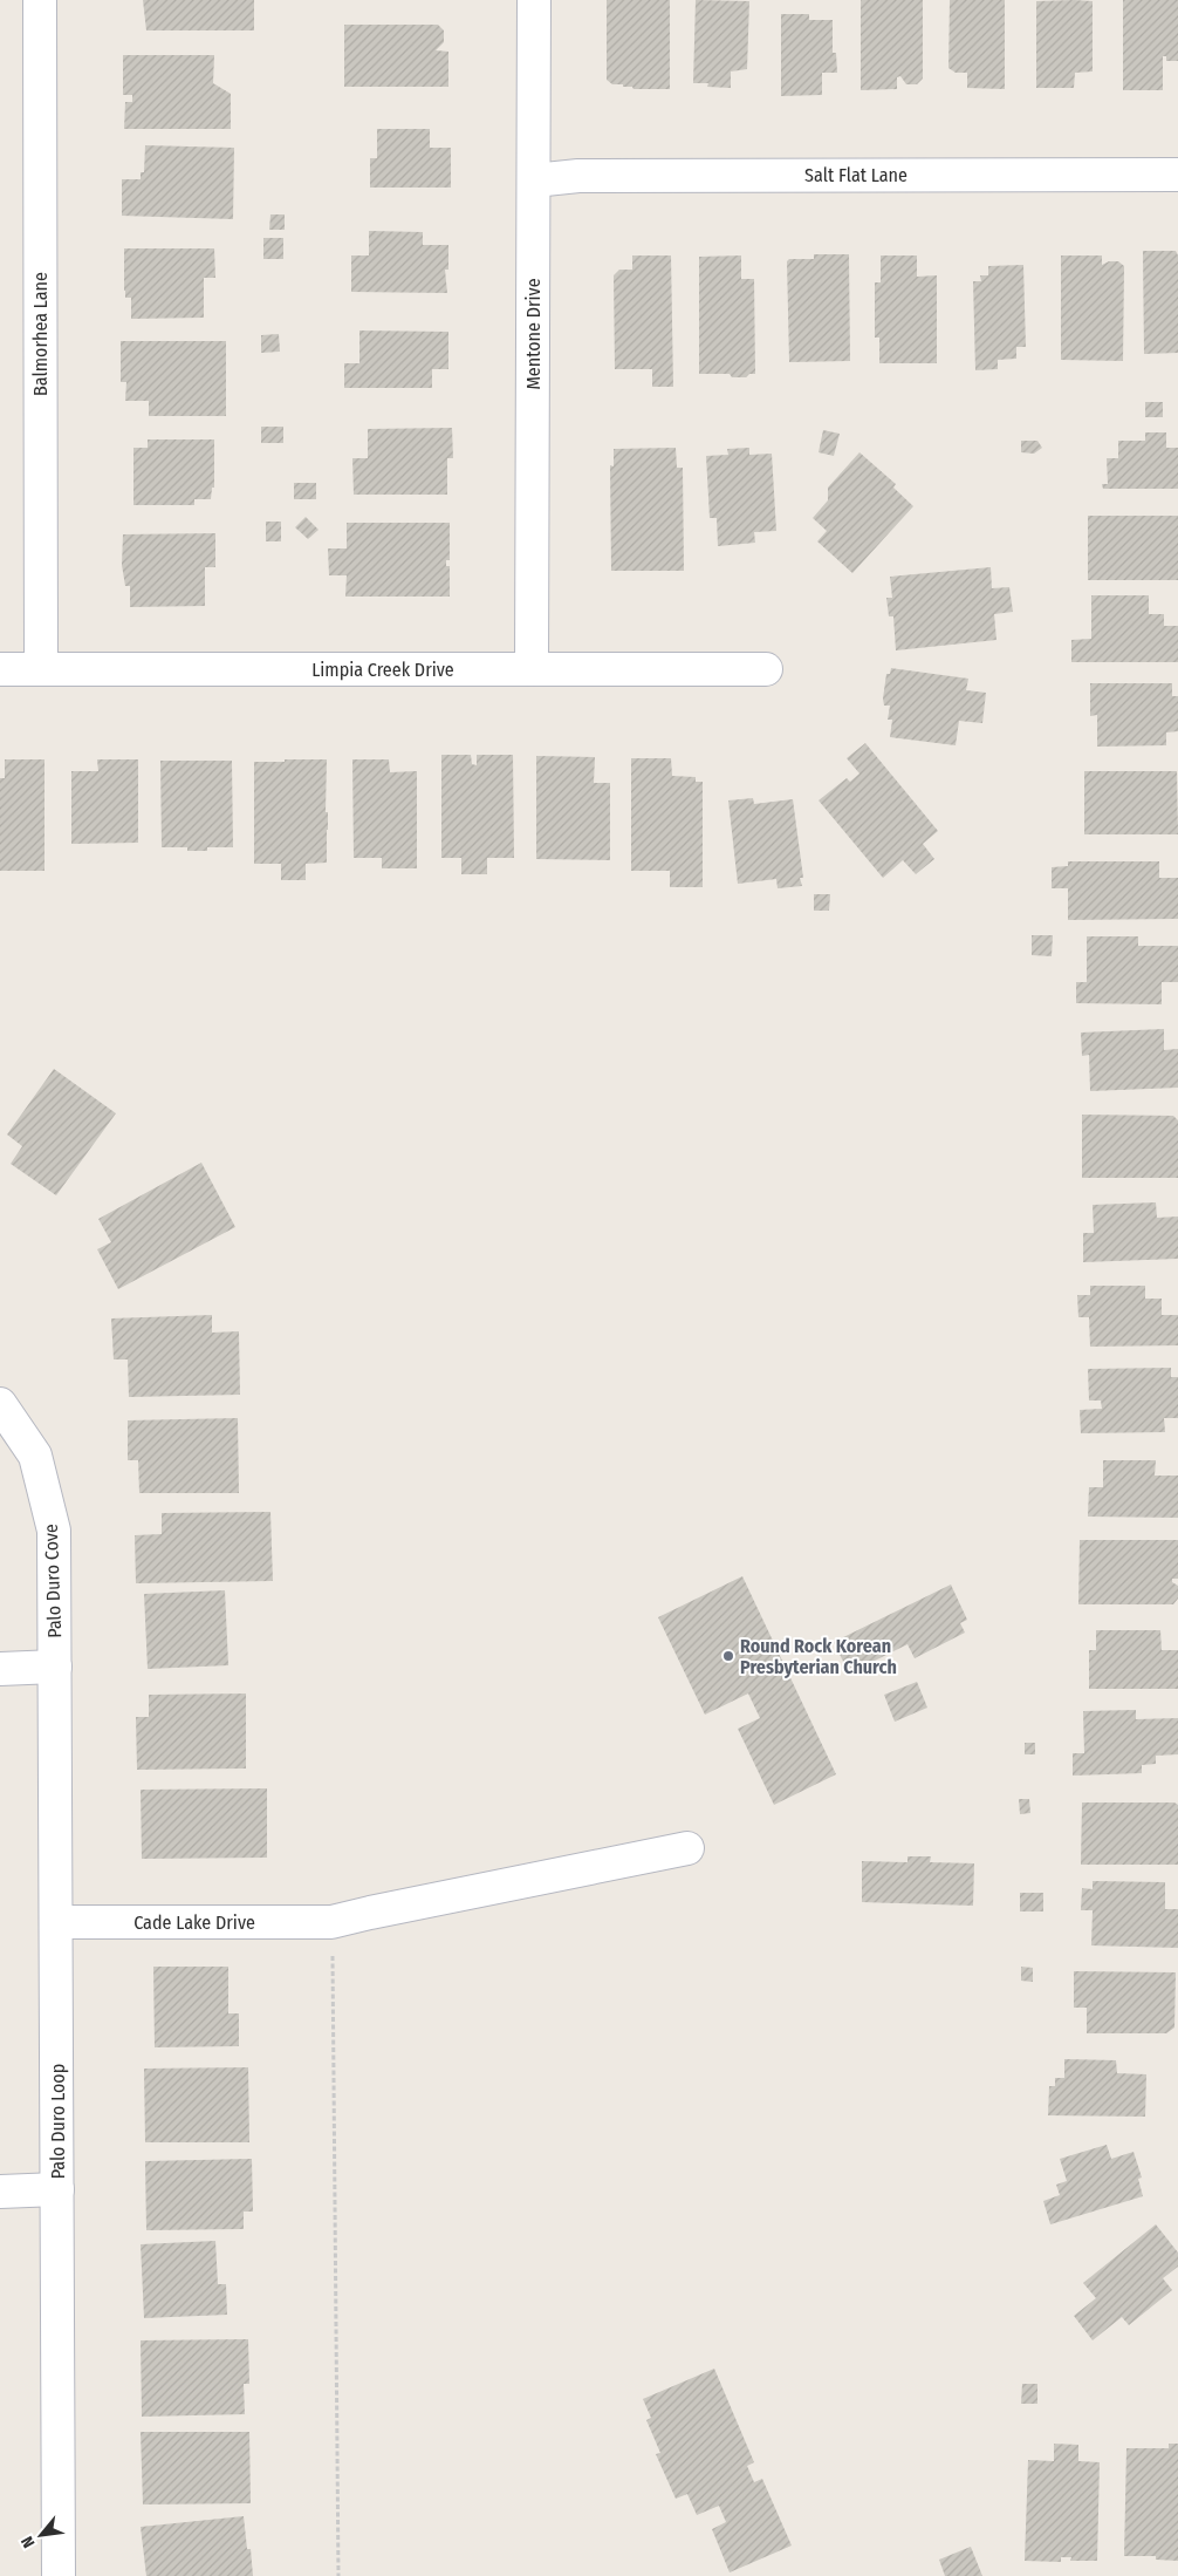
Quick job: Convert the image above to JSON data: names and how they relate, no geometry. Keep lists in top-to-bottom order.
{
  "streets": {
    "street": [
      "Salt Flat Lane",
      "Balmorhea Lane",
      "Mentone Drive",
      "Limpia Creek Drive",
      "Palo Duro Cove",
      "Cade Lake Drive",
      "Palo Duro Loop"
    ]
  },
  "crossings": [
    ["Salt Flat Lane", "Mentone Drive"],
    ["Balmorhea Lane", "Limpia Creek Drive"],
    ["Mentone Drive", "Limpia Creek Drive"],
    ["Palo Duro Cove", "Palo Duro Loop"],
    ["Cade Lake Drive", "Palo Duro Loop"]
  ],
  "places": ["Round Rock Korean Presbyterian Church"],
  "north": "bottom left"
}
